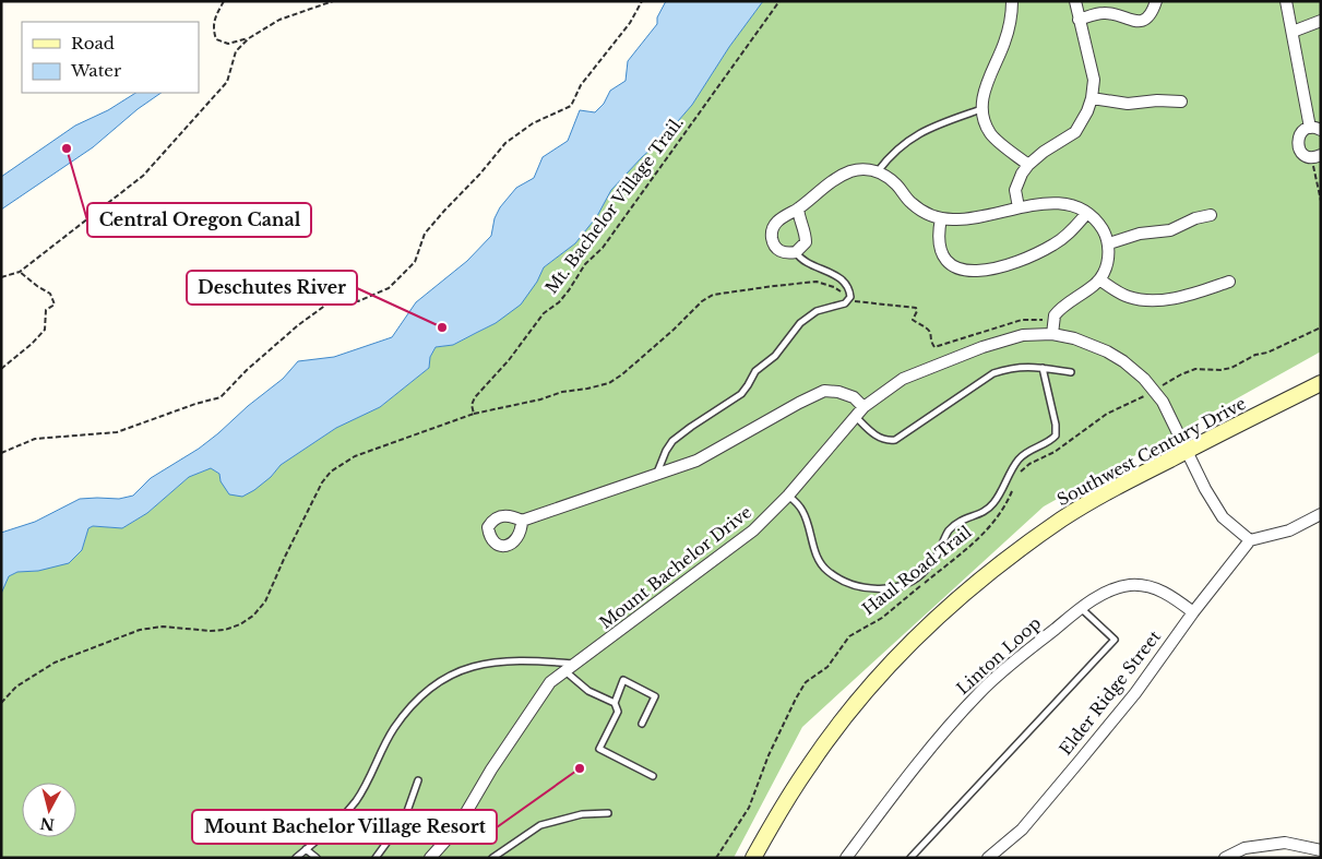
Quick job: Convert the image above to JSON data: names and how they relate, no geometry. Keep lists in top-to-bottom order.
{
  "streets": {
    "main road": ["Southwest Century Drive"],
    "street": ["Mount Bachelor Drive", "Linton Loop", "Elder Ridge Street"],
    "path": ["Mt. Bachelor Village Trail.", "Haul Road Trail"]
  },
  "crossings": [
    ["Southwest Century Drive", "Mount Bachelor Drive"],
    ["Mount Bachelor Drive", "Elder Ridge Street"],
    ["Linton Loop", "Elder Ridge Street"]
  ],
  "places": ["Central Oregon Canal", "Deschutes River", "Mount Bachelor Village Resort"],
  "legend": ["Road", "Water"],
  "north": "bottom"
}
